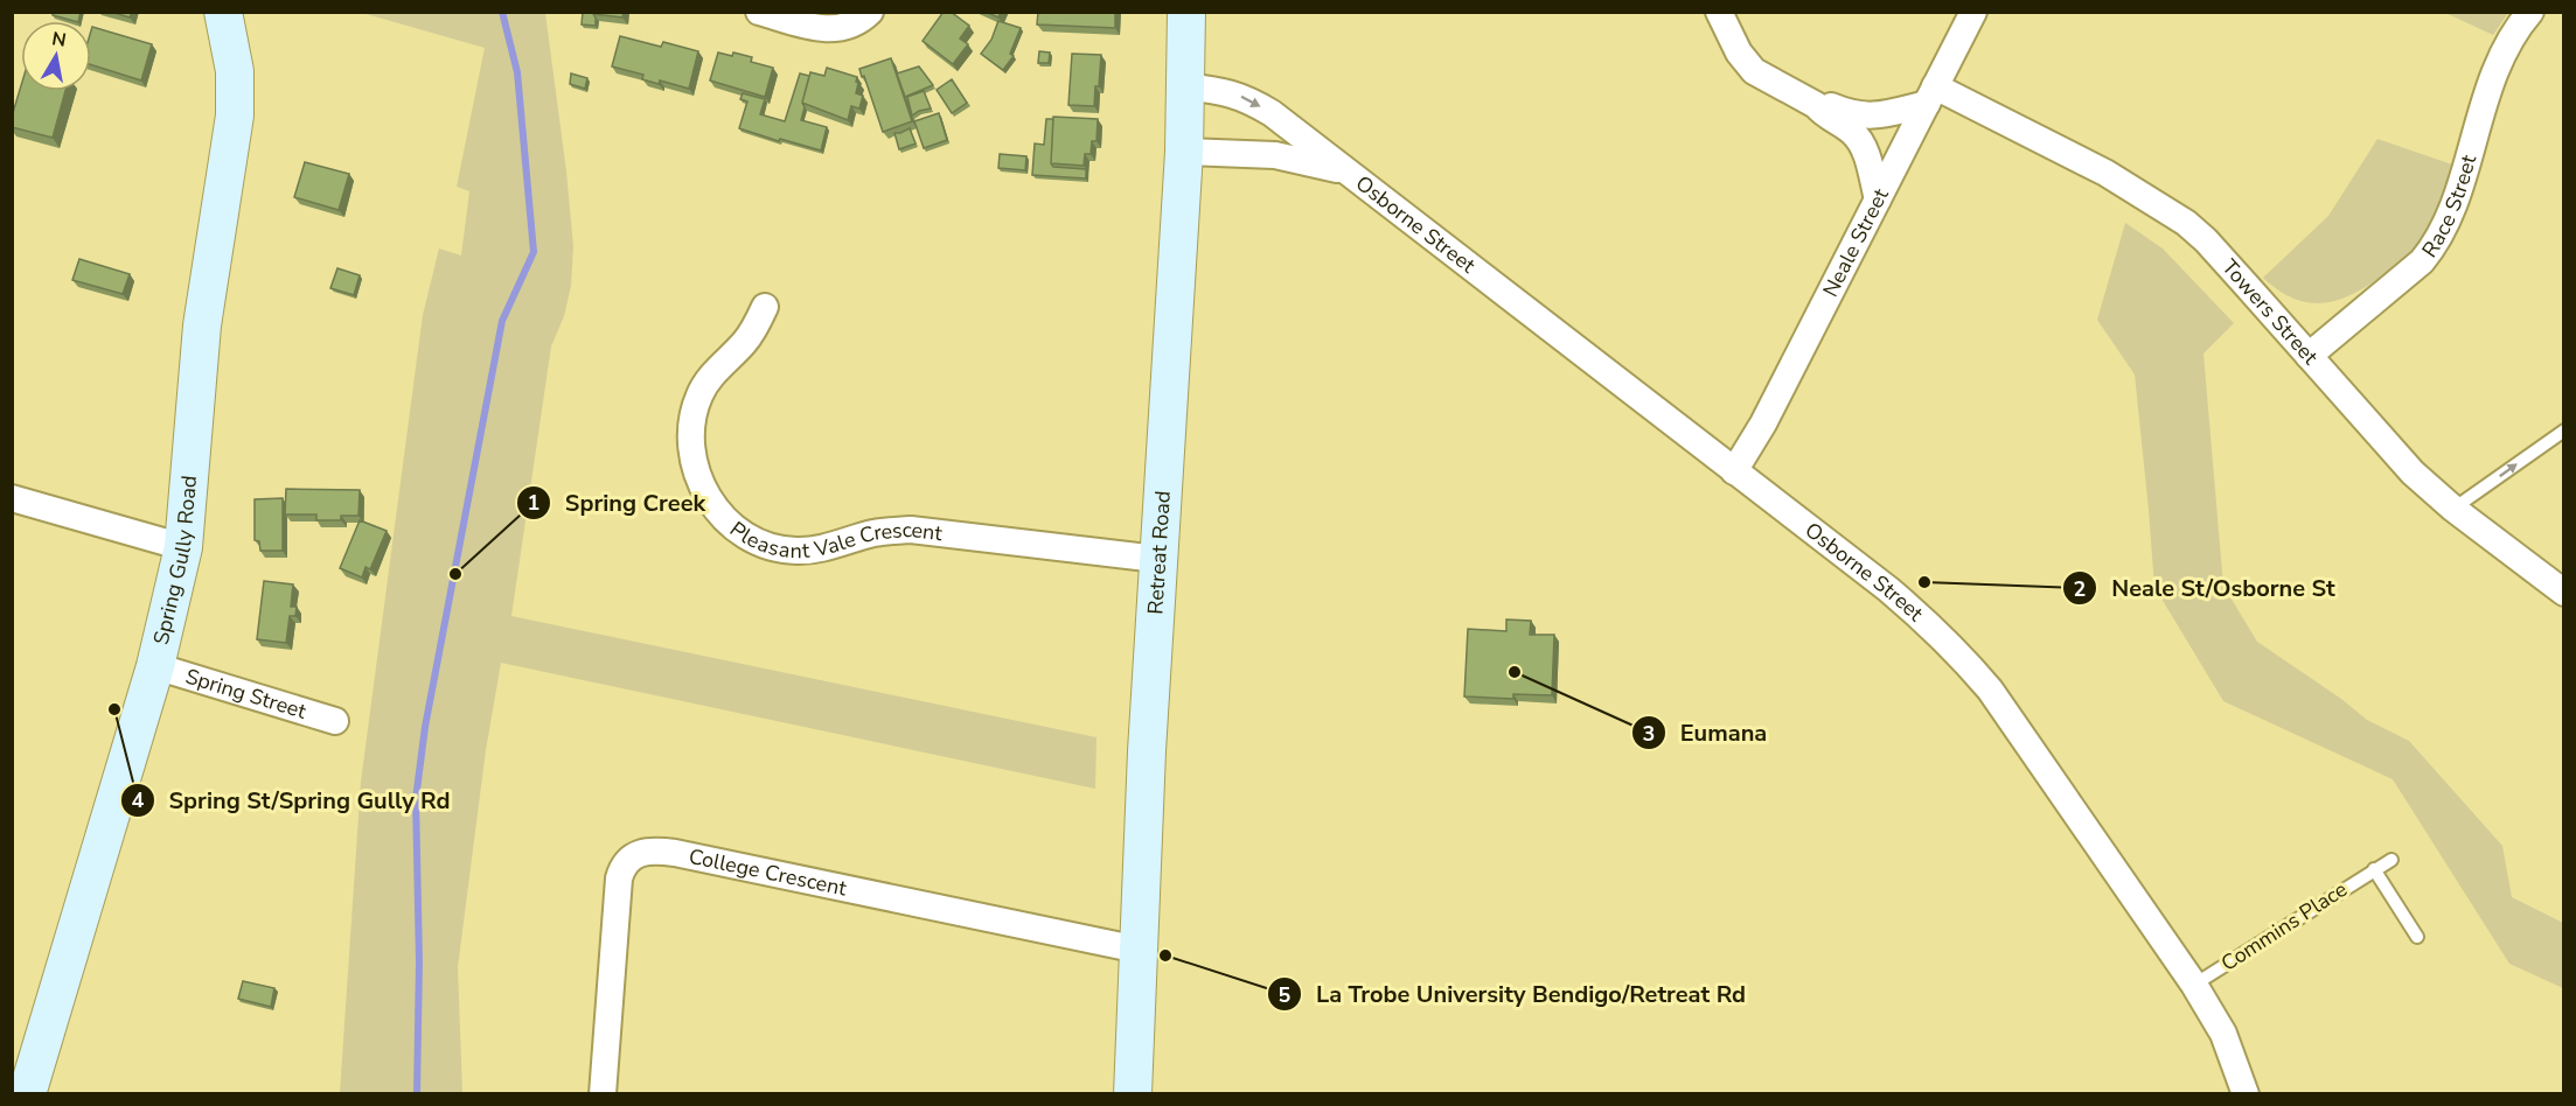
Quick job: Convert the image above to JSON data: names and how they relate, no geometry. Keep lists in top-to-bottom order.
{
  "streets": {
    "street": [
      "Race Street",
      "Osborne Street",
      "Neale Street",
      "Towers Street",
      "Pleasant Vale Crescent",
      "Retreat Road",
      "Spring Gully Road",
      "Spring Street",
      "College Crescent"
    ],
    "lane": ["Commins Place"]
  },
  "crossings": [
    ["Race Street", "Towers Street"],
    ["Osborne Street", "Neale Street"],
    ["Osborne Street", "Retreat Road"],
    ["Osborne Street", "Commins Place"],
    ["Neale Street", "Towers Street"],
    ["Pleasant Vale Crescent", "Retreat Road"],
    ["Retreat Road", "College Crescent"],
    ["Spring Gully Road", "Spring Street"]
  ],
  "places": [
    "Spring Creek",
    "Neale St/Osborne St",
    "Eumana",
    "Spring St/Spring Gully Rd",
    "La Trobe University Bendigo/Retreat Rd"
  ],
  "north": "top"
}
